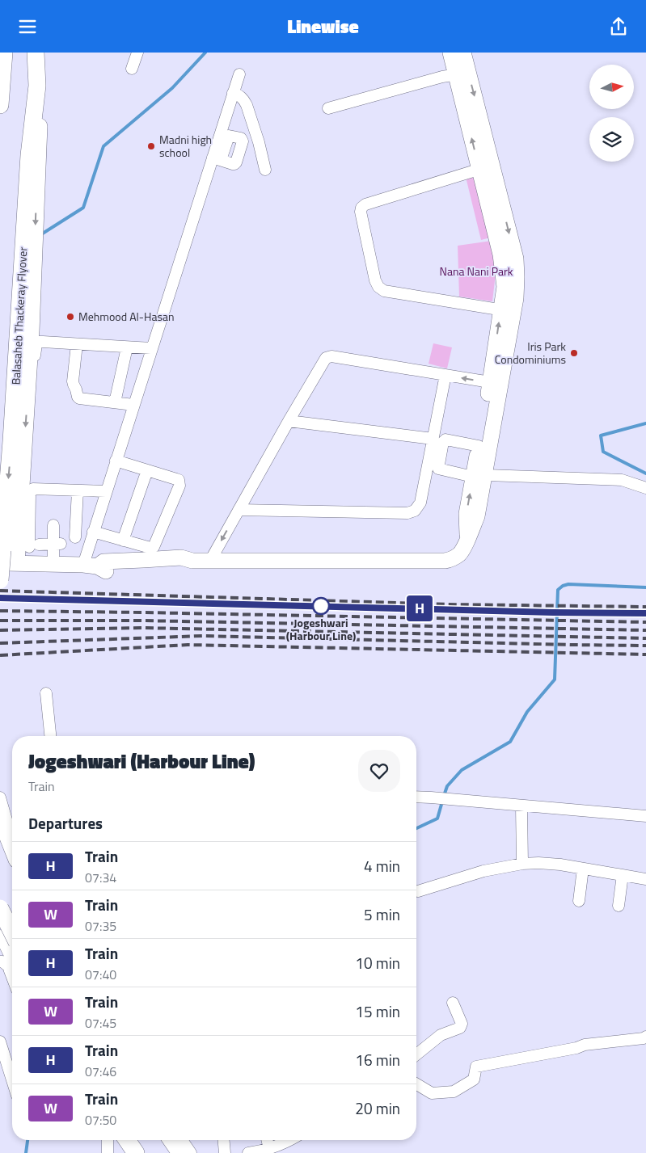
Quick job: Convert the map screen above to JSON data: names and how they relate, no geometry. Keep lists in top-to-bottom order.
{
  "streets": {
    "main road": ["Balasaheb Thackeray Flyover"]
  },
  "one_way": ["Balasaheb Thackeray Flyover"],
  "parks": ["Nana Nani Park"],
  "places": [
    "Madni high school",
    "Mehmood Al-Hasan",
    "Iris Park Condominiums",
    "Jogeshwari (Harbour Line)"
  ],
  "north": "right",
  "page": {
    "header": "Linewise",
    "on_map": "H",
    "heading": [
      ["Jogeshwari (Harbour Line)", "Train"],
      "Departures"
    ],
    "list": [
      {
        "mark": "H",
        "name": "Train",
        "note": "07:34",
        "value": "4 min"
      },
      {
        "mark": "W",
        "name": "Train",
        "note": "07:35",
        "value": "5 min"
      },
      {
        "mark": "H",
        "name": "Train",
        "note": "07:40",
        "value": "10 min"
      },
      {
        "mark": "W",
        "name": "Train",
        "note": "07:45",
        "value": "15 min"
      },
      {
        "mark": "H",
        "name": "Train",
        "note": "07:46",
        "value": "16 min"
      },
      {
        "mark": "W",
        "name": "Train",
        "note": "07:50",
        "value": "20 min"
      }
    ]
  }
}
